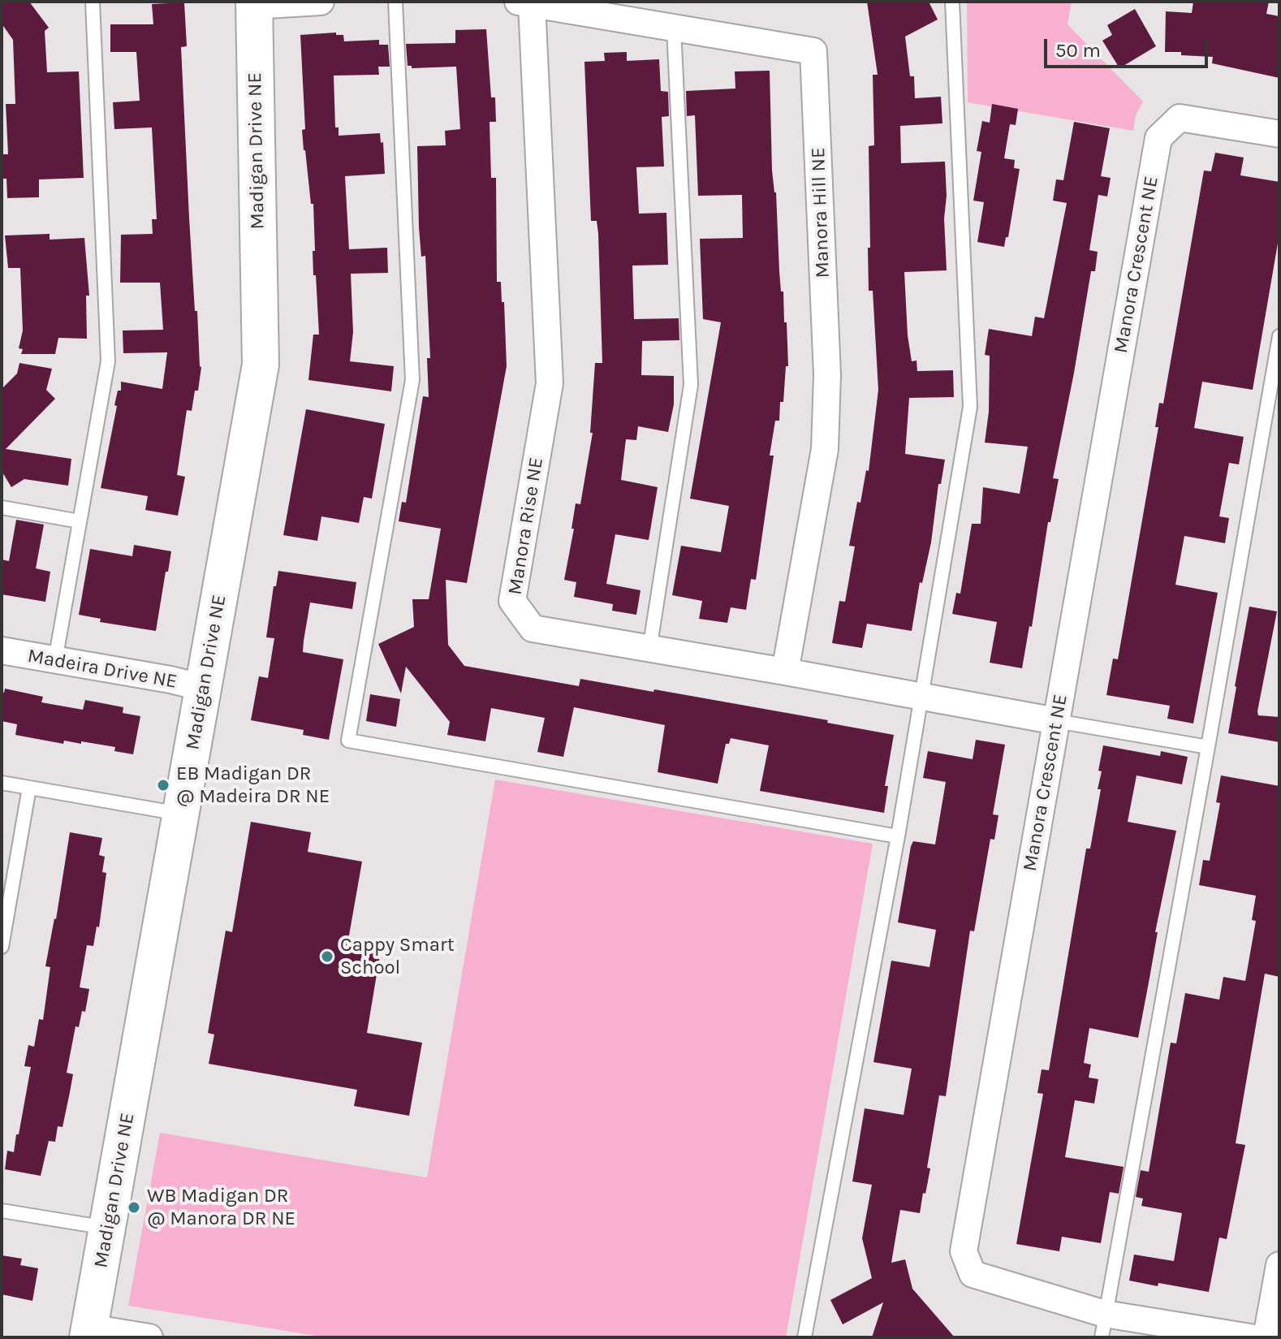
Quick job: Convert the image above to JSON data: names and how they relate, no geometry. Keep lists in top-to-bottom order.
{
  "streets": {
    "street": [
      "Madigan Drive NE",
      "Manora Hill NE",
      "Manora Crescent NE",
      "Manora Rise NE",
      "Madeira Drive NE"
    ]
  },
  "crossings": [
    ["Madigan Drive NE", "Madeira Drive NE"],
    ["Manora Hill NE", "Manora Rise NE"],
    ["Manora Crescent NE", "Manora Rise NE"]
  ],
  "places": ["EB Madigan DR @ Madeira DR NE", "Cappy Smart School", "WB Madigan DR @ Manora DR NE"],
  "scale_bar": "50 m"
}
